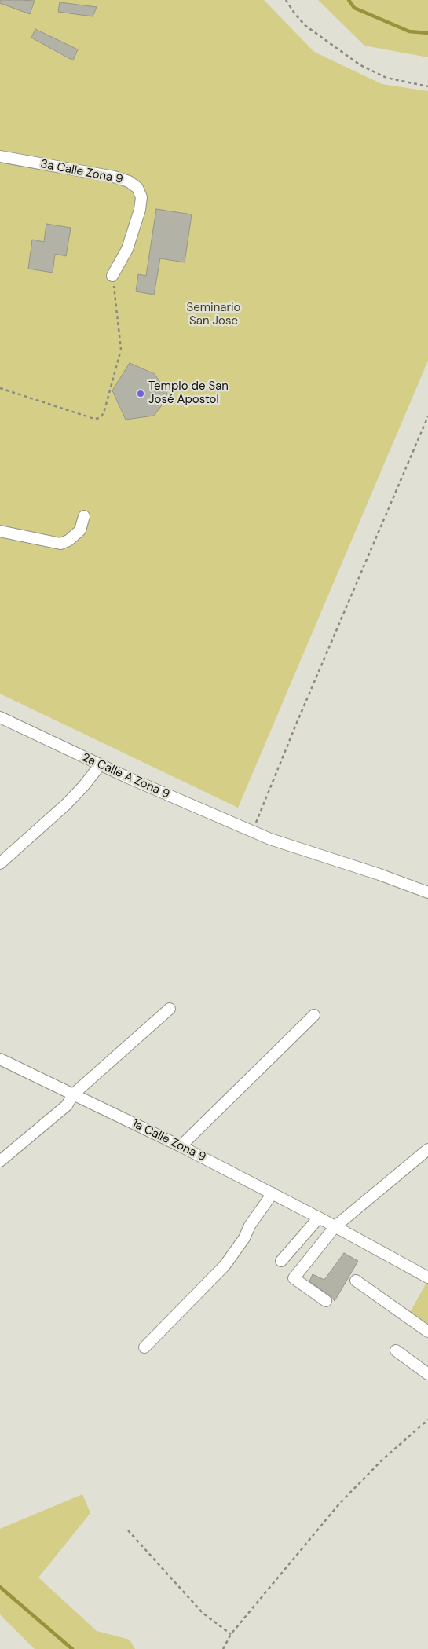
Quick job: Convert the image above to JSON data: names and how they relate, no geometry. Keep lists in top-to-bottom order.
{
  "streets": {
    "street": ["3a Calle Zona 9", "2a Calle A Zona 9", "1a Calle Zona 9"]
  },
  "parks": ["Seminario San Jose"],
  "places": ["Templo de San José Apostol"]
}
